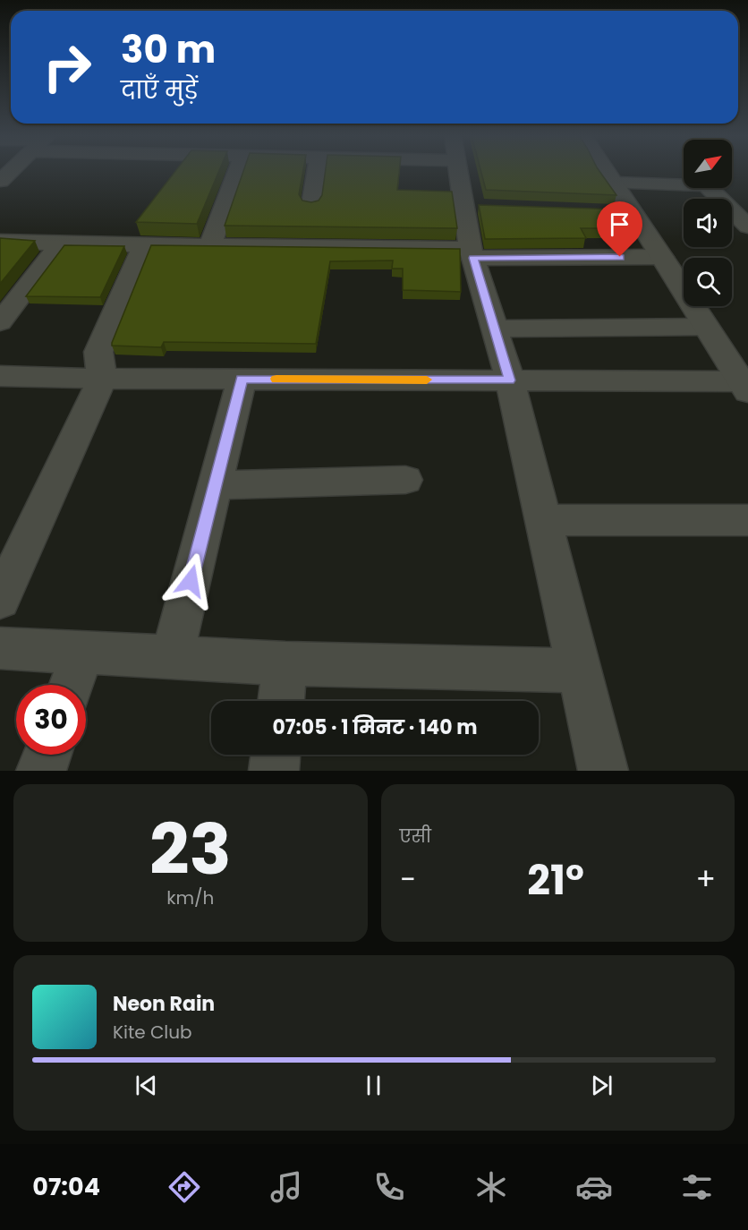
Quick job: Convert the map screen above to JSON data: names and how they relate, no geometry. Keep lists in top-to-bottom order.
{
  "north": "top right",
  "page": {
    "turn": ["30 m", "दाएँ मुड़ें"],
    "limit": "30",
    "trip": "07:05 · 1 मिनट · 140 m",
    "tile": [
      ["23", "km/h"],
      "एसी"
    ],
    "heat": ["−", "21°", "+"],
    "song": ["Neon Rain", "Kite Club"],
    "tabs": "07:04"
  }
}
